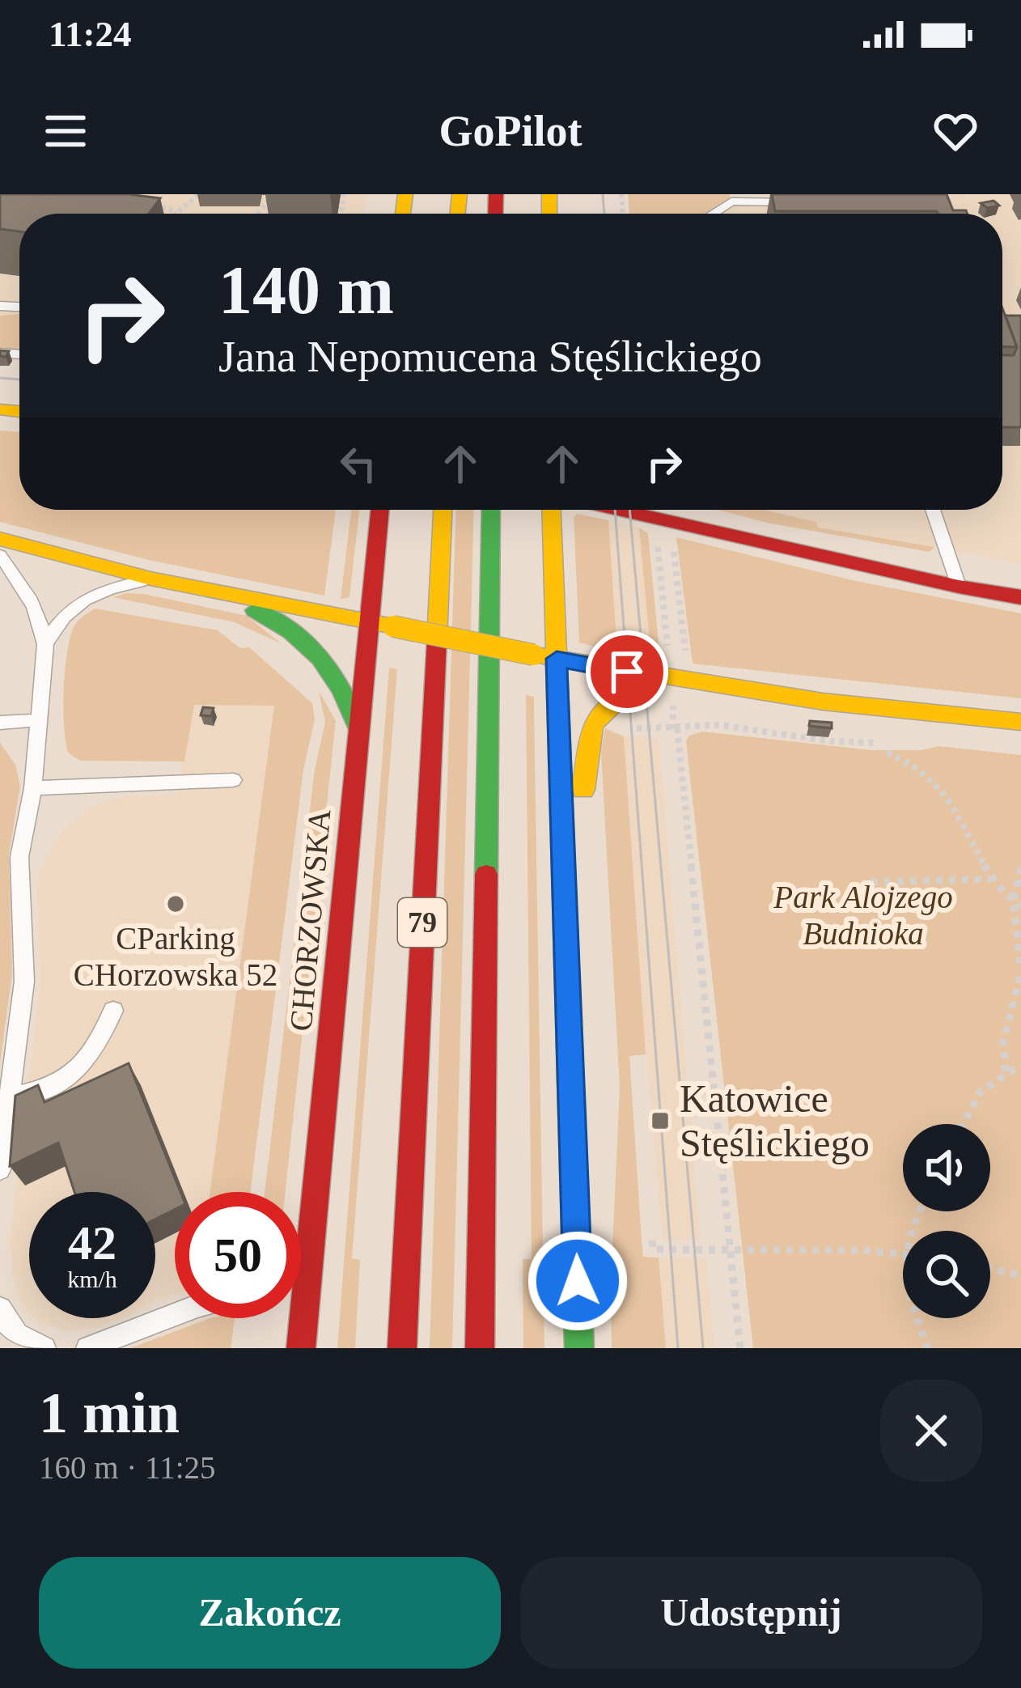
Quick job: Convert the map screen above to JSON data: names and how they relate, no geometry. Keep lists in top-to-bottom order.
{
  "streets": {
    "main road": ["CHORZOWSKA", "79"]
  },
  "parks": ["Park Alojzego Budnioka"],
  "places": {
    "other": ["CParking CHorzowska 52"],
    "transit": ["Katowice Stęślickiego"]
  },
  "page": {
    "status": "11:24",
    "header": "GoPilot",
    "turn": ["140 m", "Jana Nepomucena Stęślickiego"],
    "speed": "42 km/h",
    "limit": "50",
    "heading": ["1 min", "160 m · 11:25"],
    "buttons": ["Zakończ", "Udostępnij"]
  }
}
